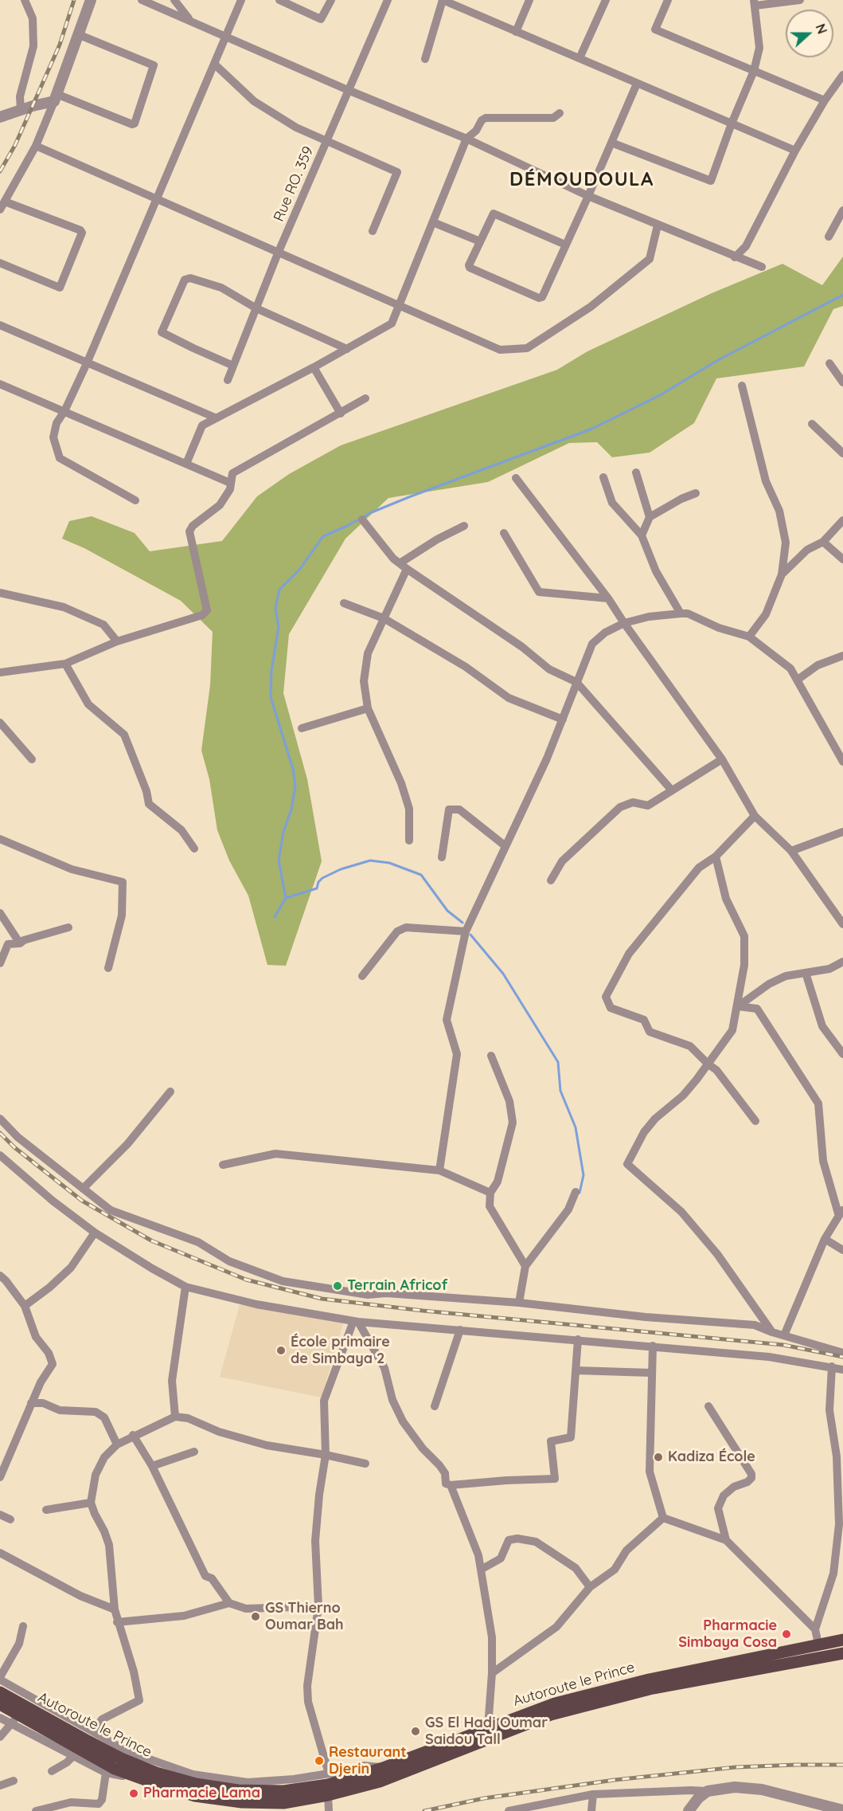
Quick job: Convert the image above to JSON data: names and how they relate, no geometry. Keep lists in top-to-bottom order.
{
  "streets": {
    "main road": ["Autoroute le Prince"],
    "street": ["Rue RO. 359"]
  },
  "districts": ["DÉMOUDOULA"],
  "places": [
    "Terrain Africof",
    "École primaire de Simbaya 2",
    "Kadiza École",
    "GS Thierno Oumar Bah",
    "Pharmacie Simbaya Cosa",
    "GS El Hadj Oumar Saidou Tall",
    "Restaurant Djerin",
    "Pharmacie Lama"
  ],
  "north": "right"
}
